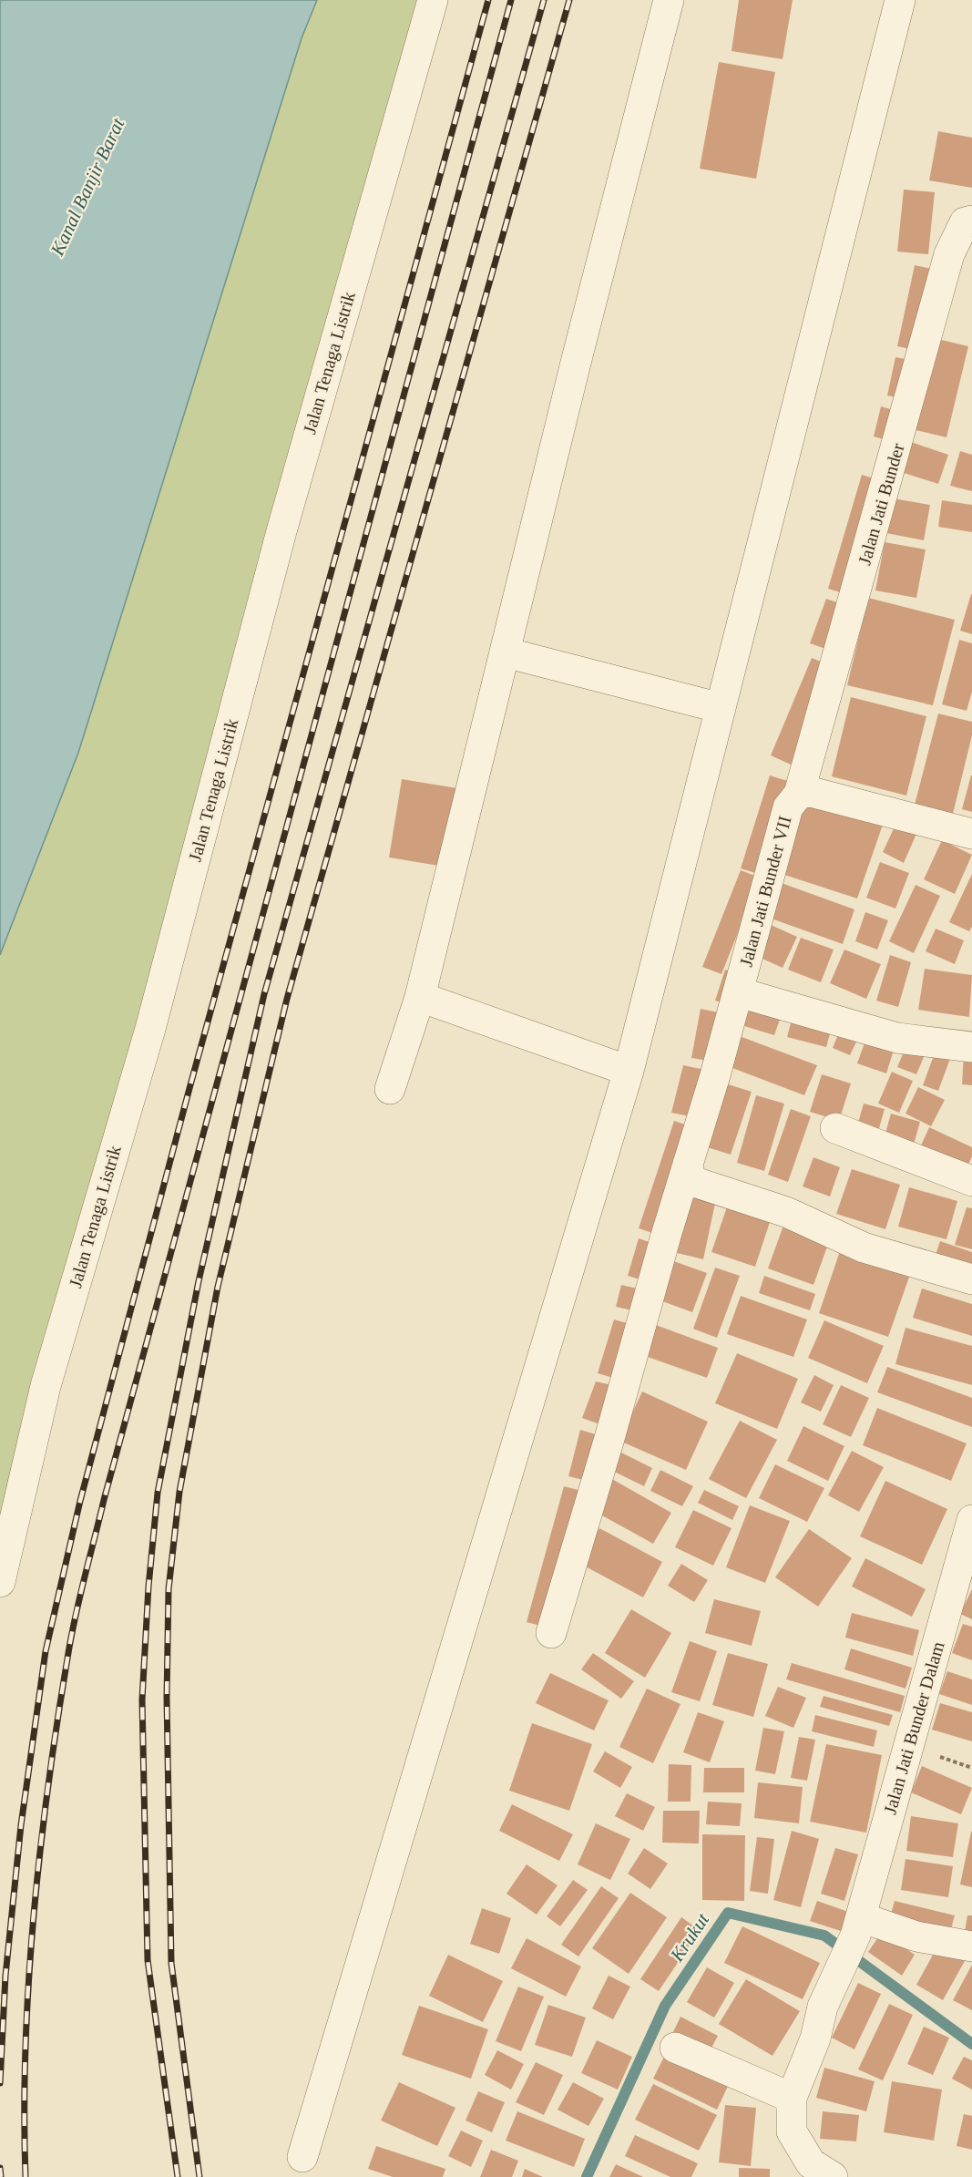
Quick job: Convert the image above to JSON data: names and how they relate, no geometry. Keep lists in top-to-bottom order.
{
  "streets": {
    "street": [
      "Jalan Tenaga Listrik",
      "Jalan Jati Bunder",
      "Jalan Jati Bunder VII",
      "Jalan Jati Bunder Dalam"
    ]
  },
  "crossings": [
    ["Jalan Jati Bunder", "Jalan Jati Bunder VII"]
  ],
  "water": ["Kanal Banjir Barat", "Krukut"]
}
